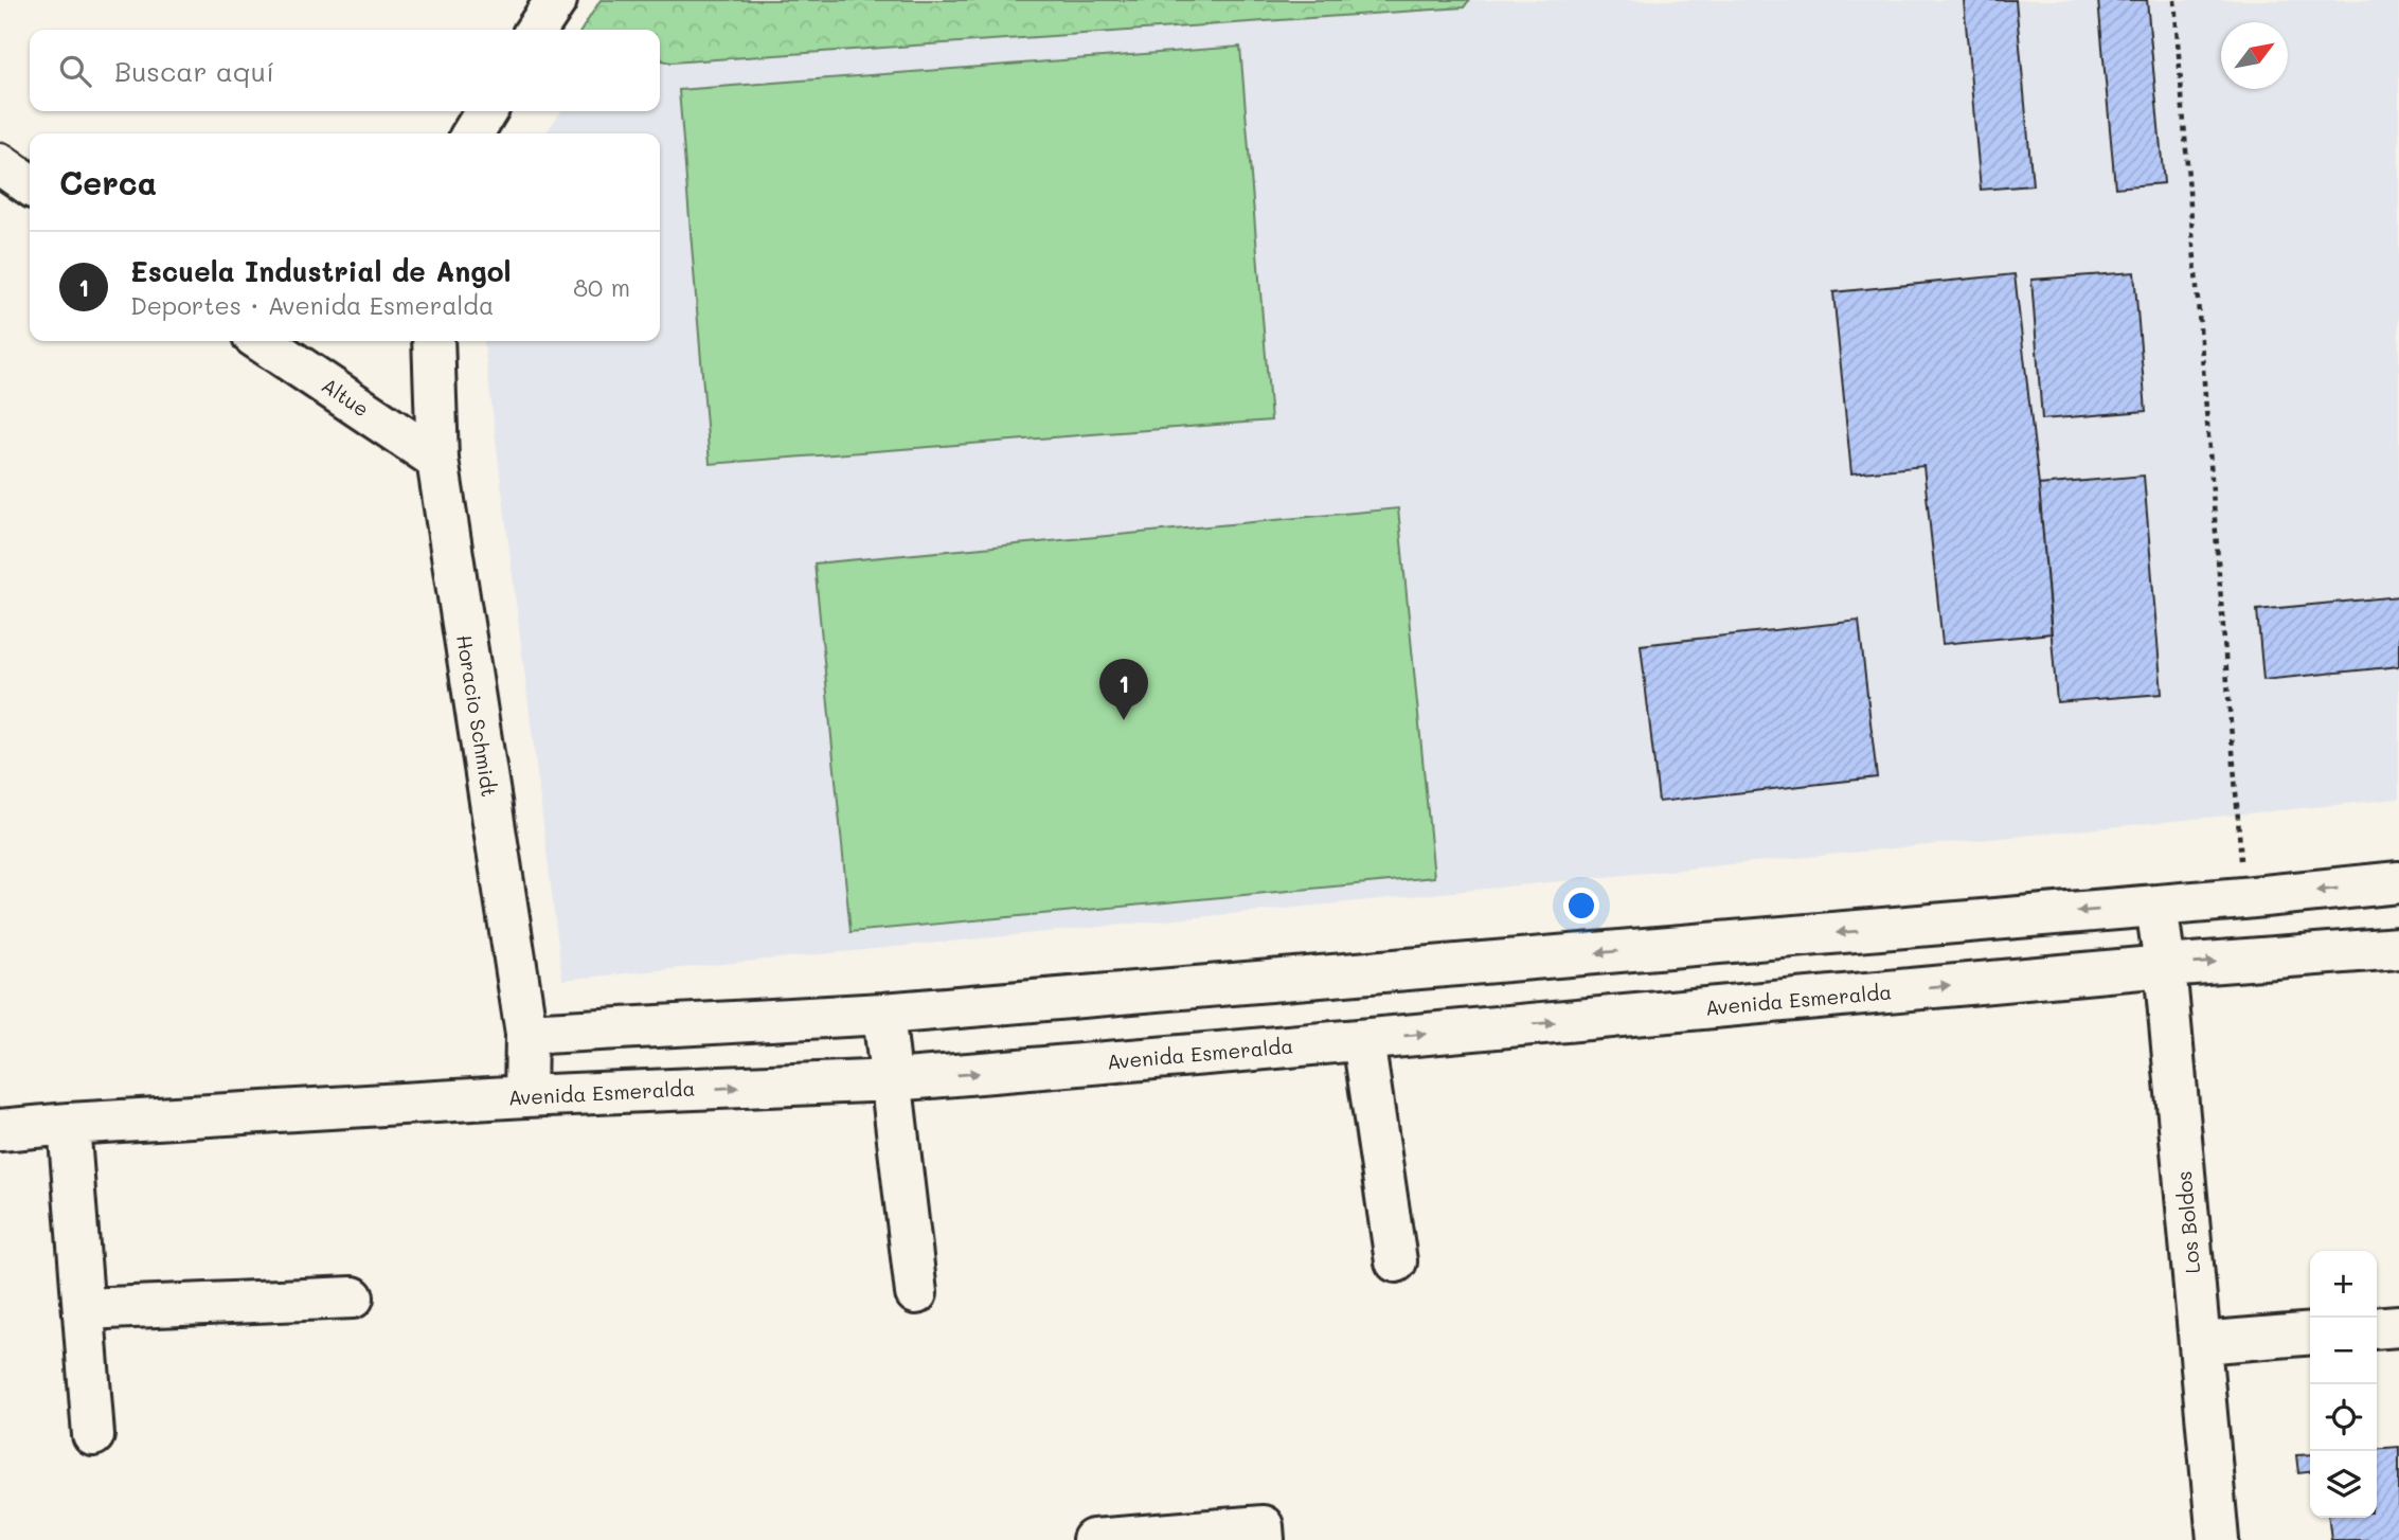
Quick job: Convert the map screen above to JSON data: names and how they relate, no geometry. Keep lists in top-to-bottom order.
{
  "streets": {
    "street": [
      "Altue",
      "Horacio Schmidt",
      "Avenida Esmeralda",
      "Los Boldos"
    ]
  },
  "crossings": [
    ["Altue", "Horacio Schmidt"],
    ["Horacio Schmidt", "Avenida Esmeralda"],
    ["Avenida Esmeralda", "Los Boldos"]
  ],
  "north": "top right",
  "page": {
    "search": "Buscar aquí",
    "heading": "Cerca",
    "list": [
      {
        "mark": "1",
        "name": "Escuela Industrial de Angol",
        "note": "Deportes · Avenida Esmeralda",
        "value": "80 m"
      }
    ],
    "pins": "1",
    "map_buttons": ["+", "−"]
  }
}
